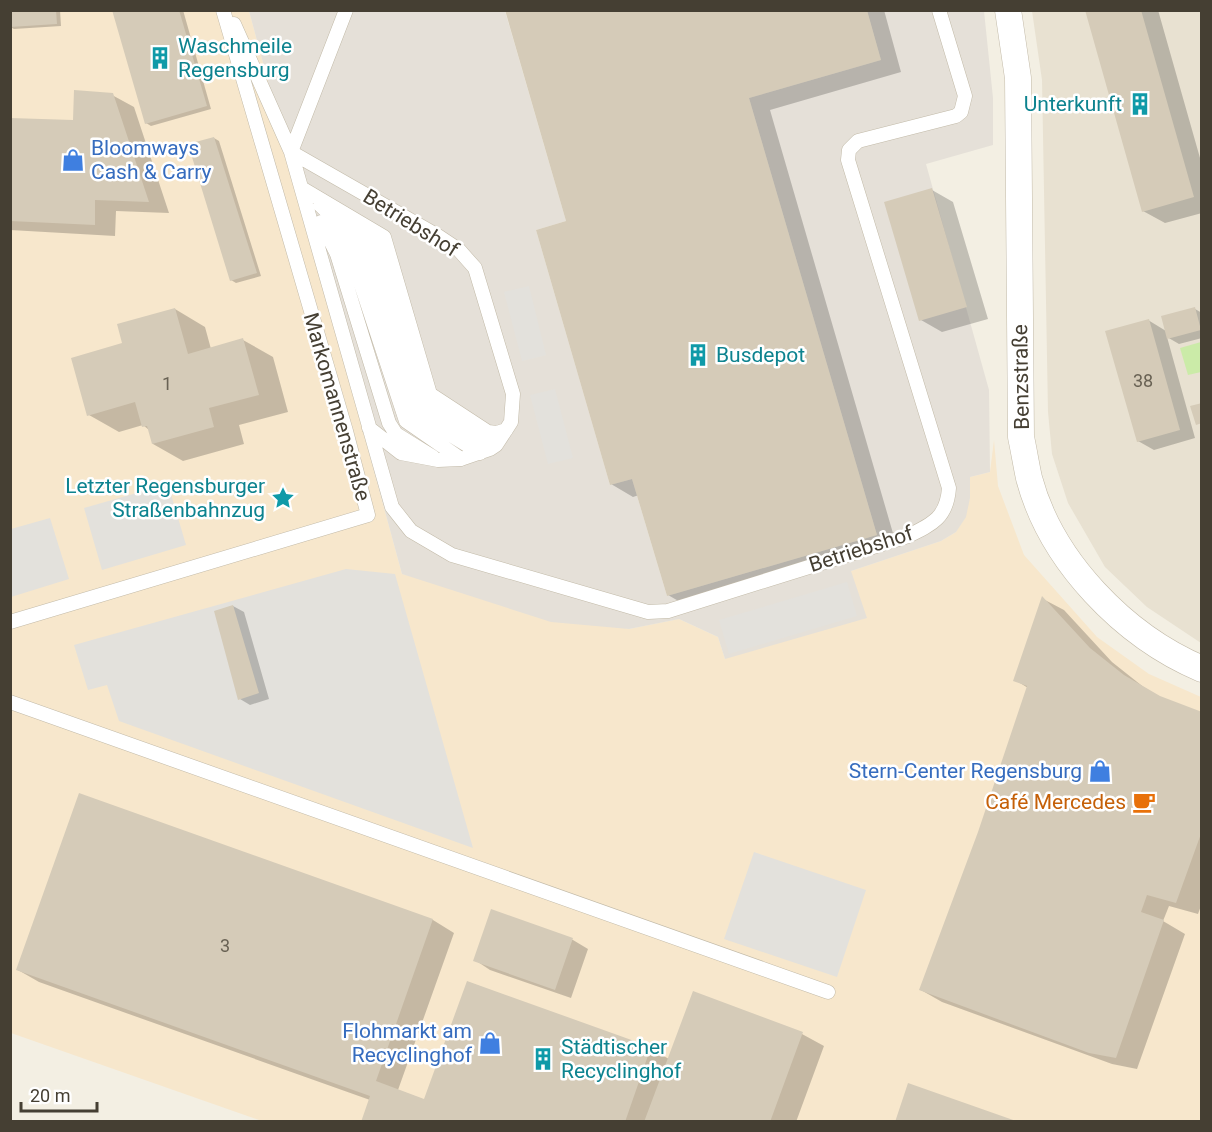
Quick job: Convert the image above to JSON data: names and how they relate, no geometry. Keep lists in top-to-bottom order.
{
  "streets": {
    "street": ["Benzstraße"],
    "lane": ["Betriebshof", "Markomannenstraße"]
  },
  "places": {
    "building": [
      "Waschmeile Regensburg",
      "Unterkunft",
      "Busdepot",
      "Städtischer Recyclinghof"
    ],
    "shop": ["Bloomways Cash & Carry", "Stern-Center Regensburg", "Flohmarkt am Recyclinghof"],
    "place": ["Letzter Regensburger Straßenbahnzug"],
    "cafe": ["Café Mercedes"]
  },
  "house_numbers": ["38", "1", "3"],
  "scale_bar": "20 m"
}
